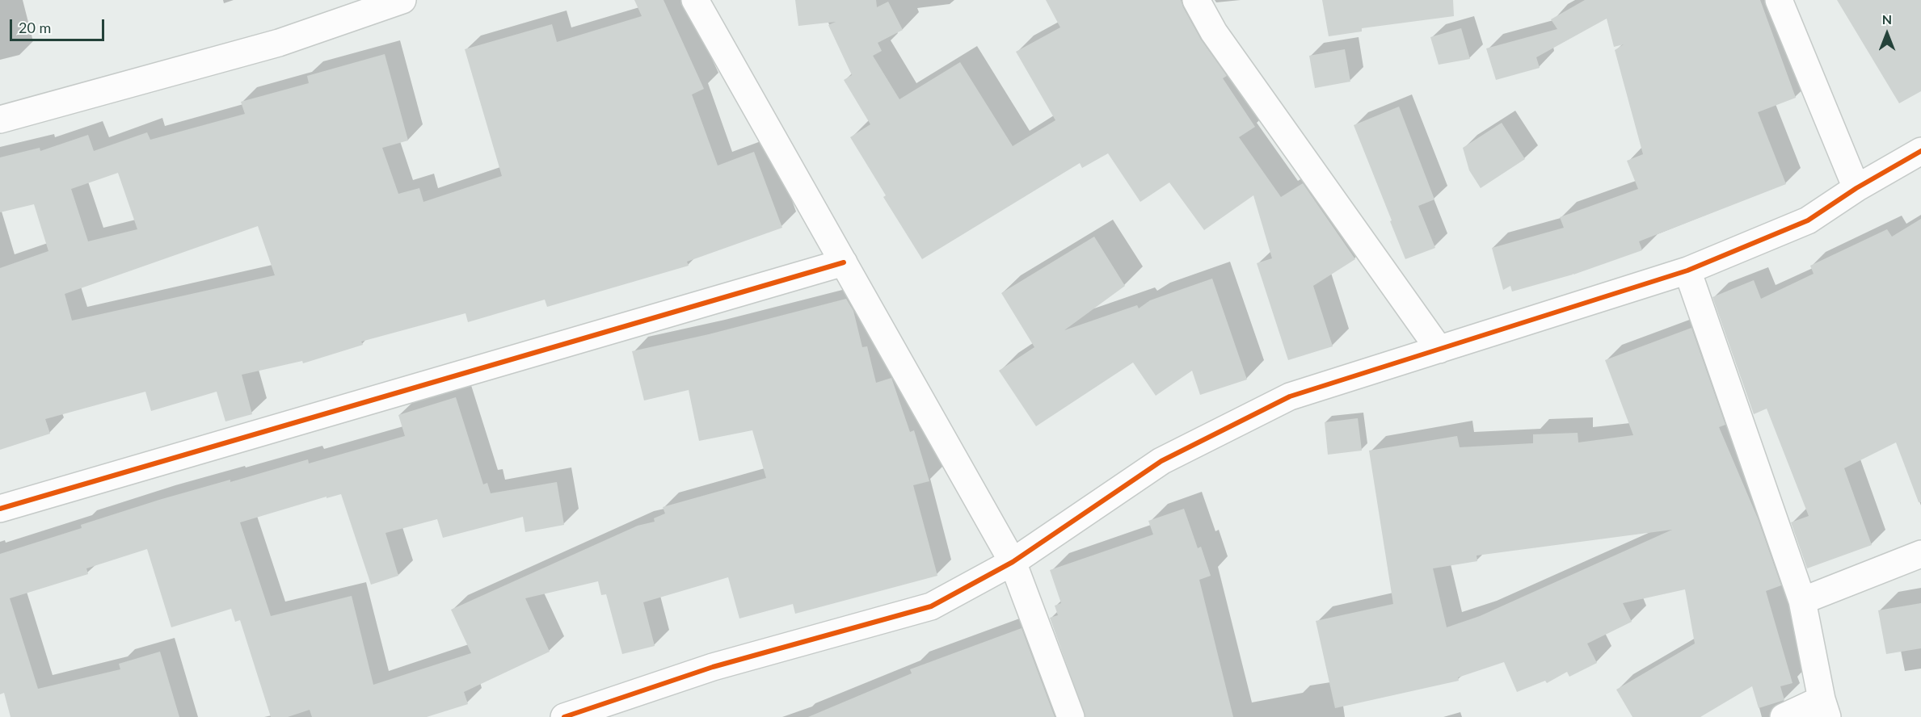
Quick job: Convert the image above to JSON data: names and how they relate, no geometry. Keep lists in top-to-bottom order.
{
  "scale_bar": "20 m",
  "north": "top"
}
